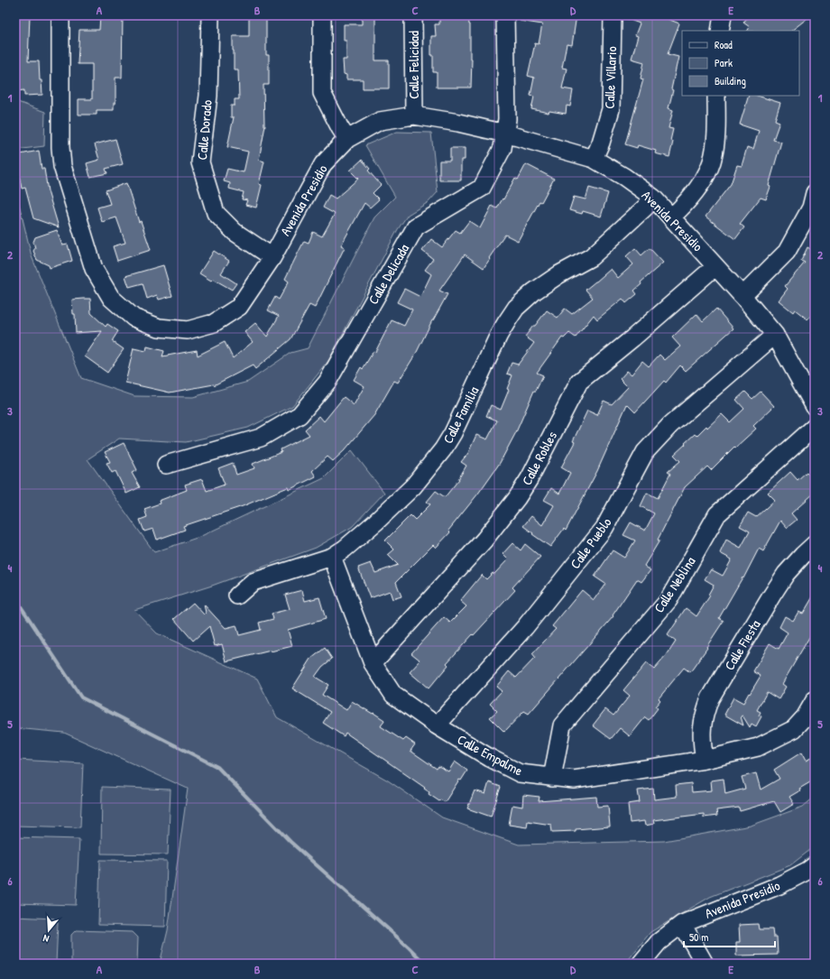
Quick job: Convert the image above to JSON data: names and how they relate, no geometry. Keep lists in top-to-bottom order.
{
  "streets": {
    "street": [
      "Calle Felicidad",
      "Calle Villario",
      "Calle Dorado",
      "Avenida Presidio",
      "Calle Delicada",
      "Calle Familia",
      "Calle Robles",
      "Calle Pueblo",
      "Calle Neblina",
      "Calle Fiesta",
      "Calle Empalme"
    ]
  },
  "crossings": [
    ["Calle Felicidad", "Avenida Presidio"],
    ["Calle Villario", "Avenida Presidio"],
    ["Calle Dorado", "Avenida Presidio"],
    ["Avenida Presidio", "Calle Delicada"],
    ["Avenida Presidio", "Calle Familia"],
    ["Avenida Presidio", "Calle Robles"],
    ["Avenida Presidio", "Calle Pueblo"],
    ["Calle Familia", "Calle Empalme"],
    ["Calle Robles", "Calle Empalme"],
    ["Calle Pueblo", "Calle Empalme"],
    ["Calle Neblina", "Calle Empalme"],
    ["Calle Fiesta", "Calle Empalme"]
  ],
  "legend": ["Road", "Park", "Building"],
  "scale_bar": "50 m",
  "north": "bottom",
  "grid": {
    "columns": [
      "A",
      "B",
      "C",
      "D",
      "E"
    ],
    "rows": [
      "1",
      "2",
      "3",
      "4",
      "5",
      "6"
    ]
  }
}
